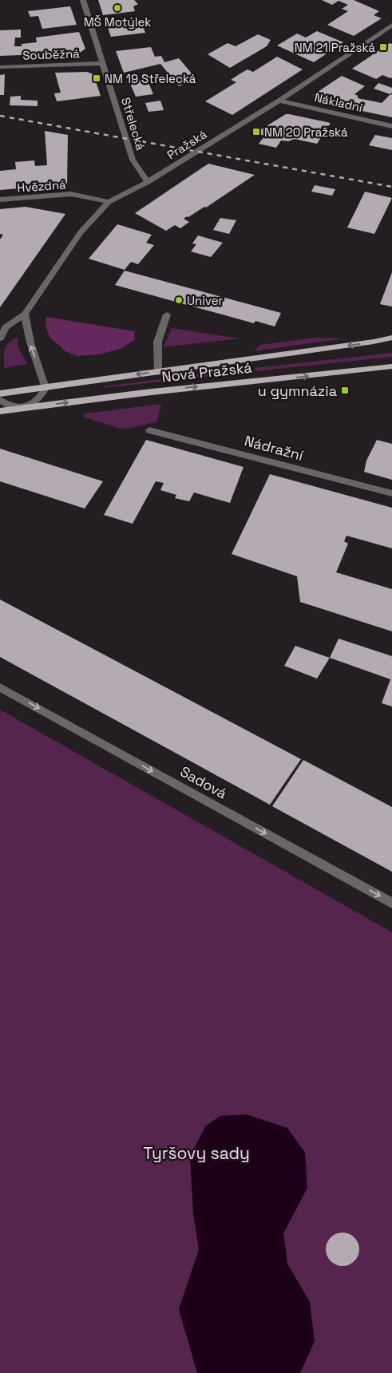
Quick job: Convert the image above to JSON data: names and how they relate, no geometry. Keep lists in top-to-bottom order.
{
  "streets": {
    "main road": ["Nová Pražská"],
    "street": [
      "Souběžná",
      "Nákladní",
      "Střelecká",
      "Pražská",
      "Hvězdná",
      "Nádražní",
      "Sadová"
    ]
  },
  "crossings": [
    ["Souběžná", "Střelecká"],
    ["Nákladní", "Pražská"],
    ["Střelecká", "Pražská"],
    ["Pražská", "Hvězdná"]
  ],
  "one_way": ["Sadová"],
  "parks": ["Tyršovy sady"],
  "places": {
    "other": ["MŠ Motýlek", "Univer"],
    "transit": [
      "NM 21 Pražská",
      "NM 19 Střelecká",
      "NM 20 Pražská",
      "u gymnázia"
    ]
  }
}
